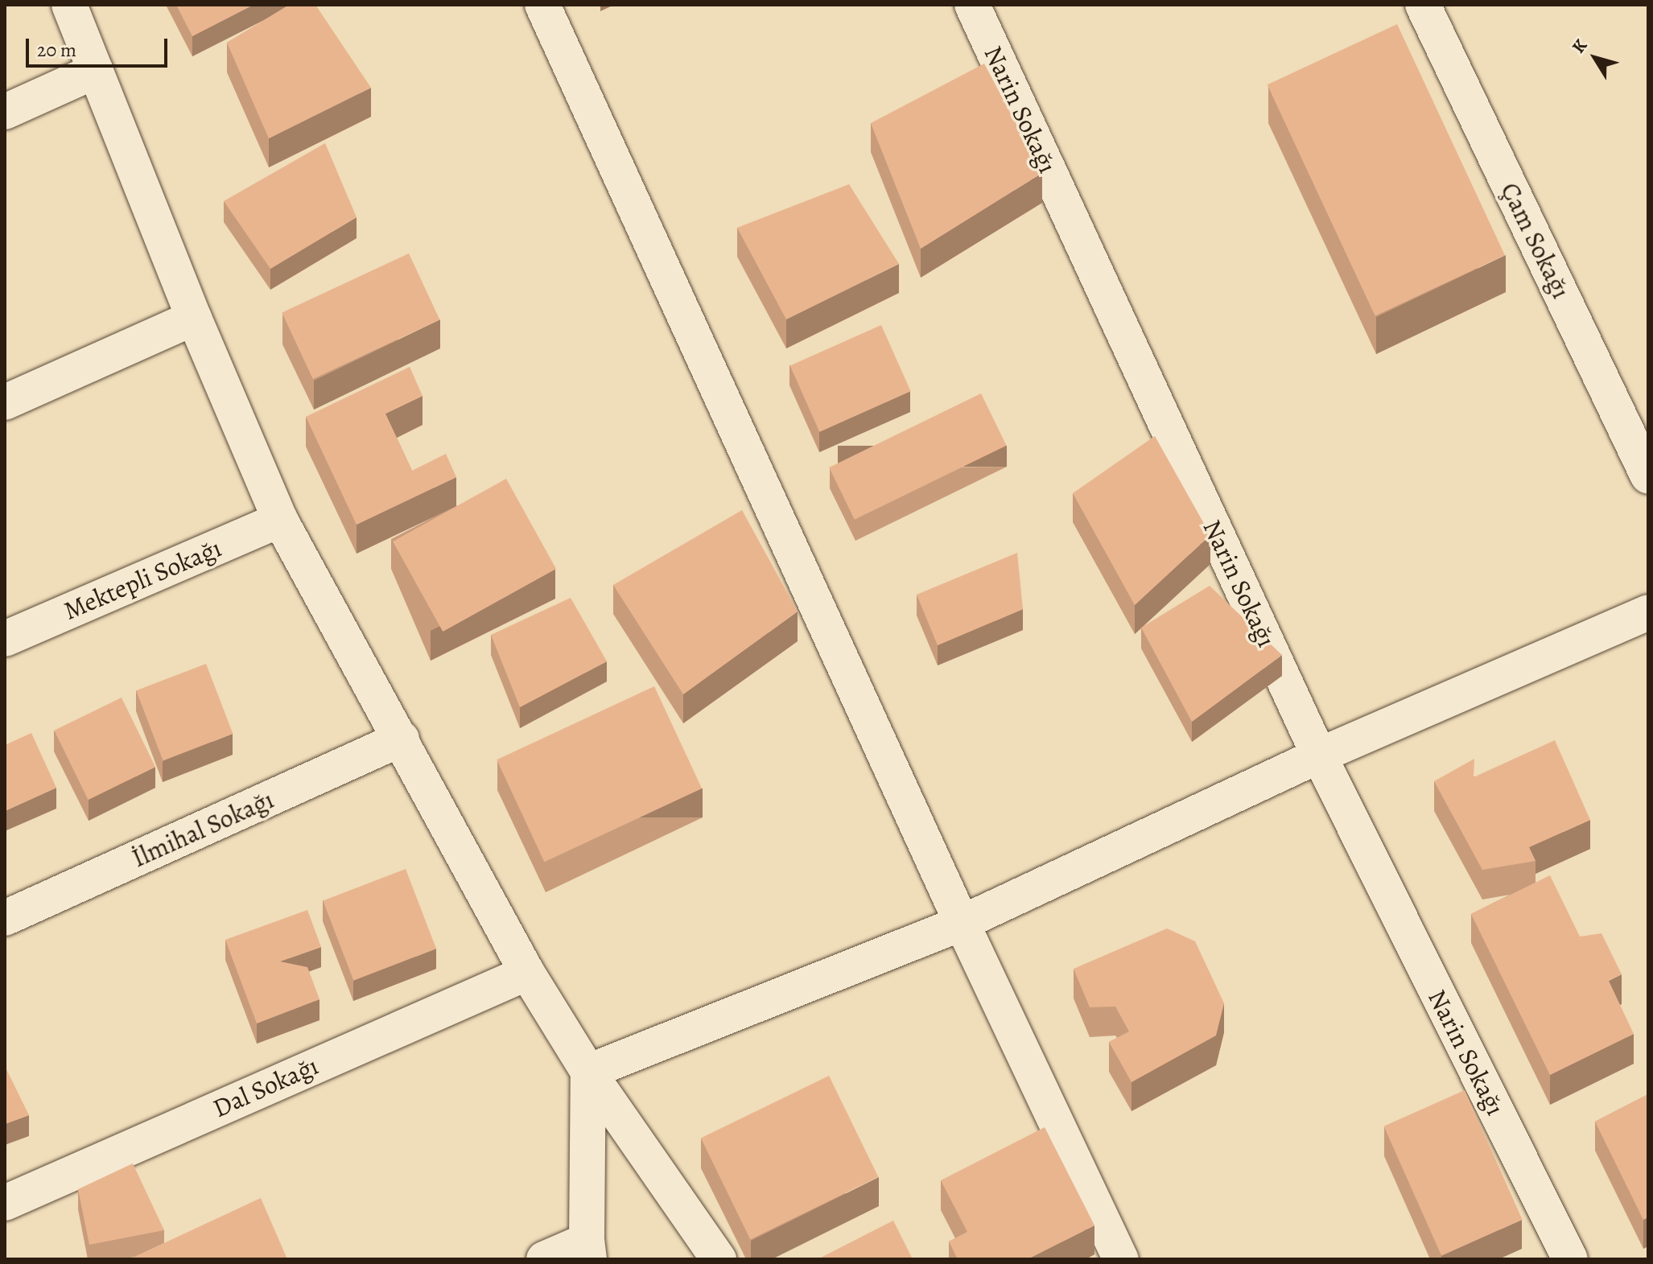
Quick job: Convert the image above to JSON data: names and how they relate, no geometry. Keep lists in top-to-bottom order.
{
  "streets": {
    "street": [
      "Narin Sokağı",
      "Çam Sokağı",
      "Mektepli Sokağı",
      "İlmihal Sokağı",
      "Dal Sokağı"
    ]
  },
  "scale_bar": "20 m",
  "north": "top left"
}
